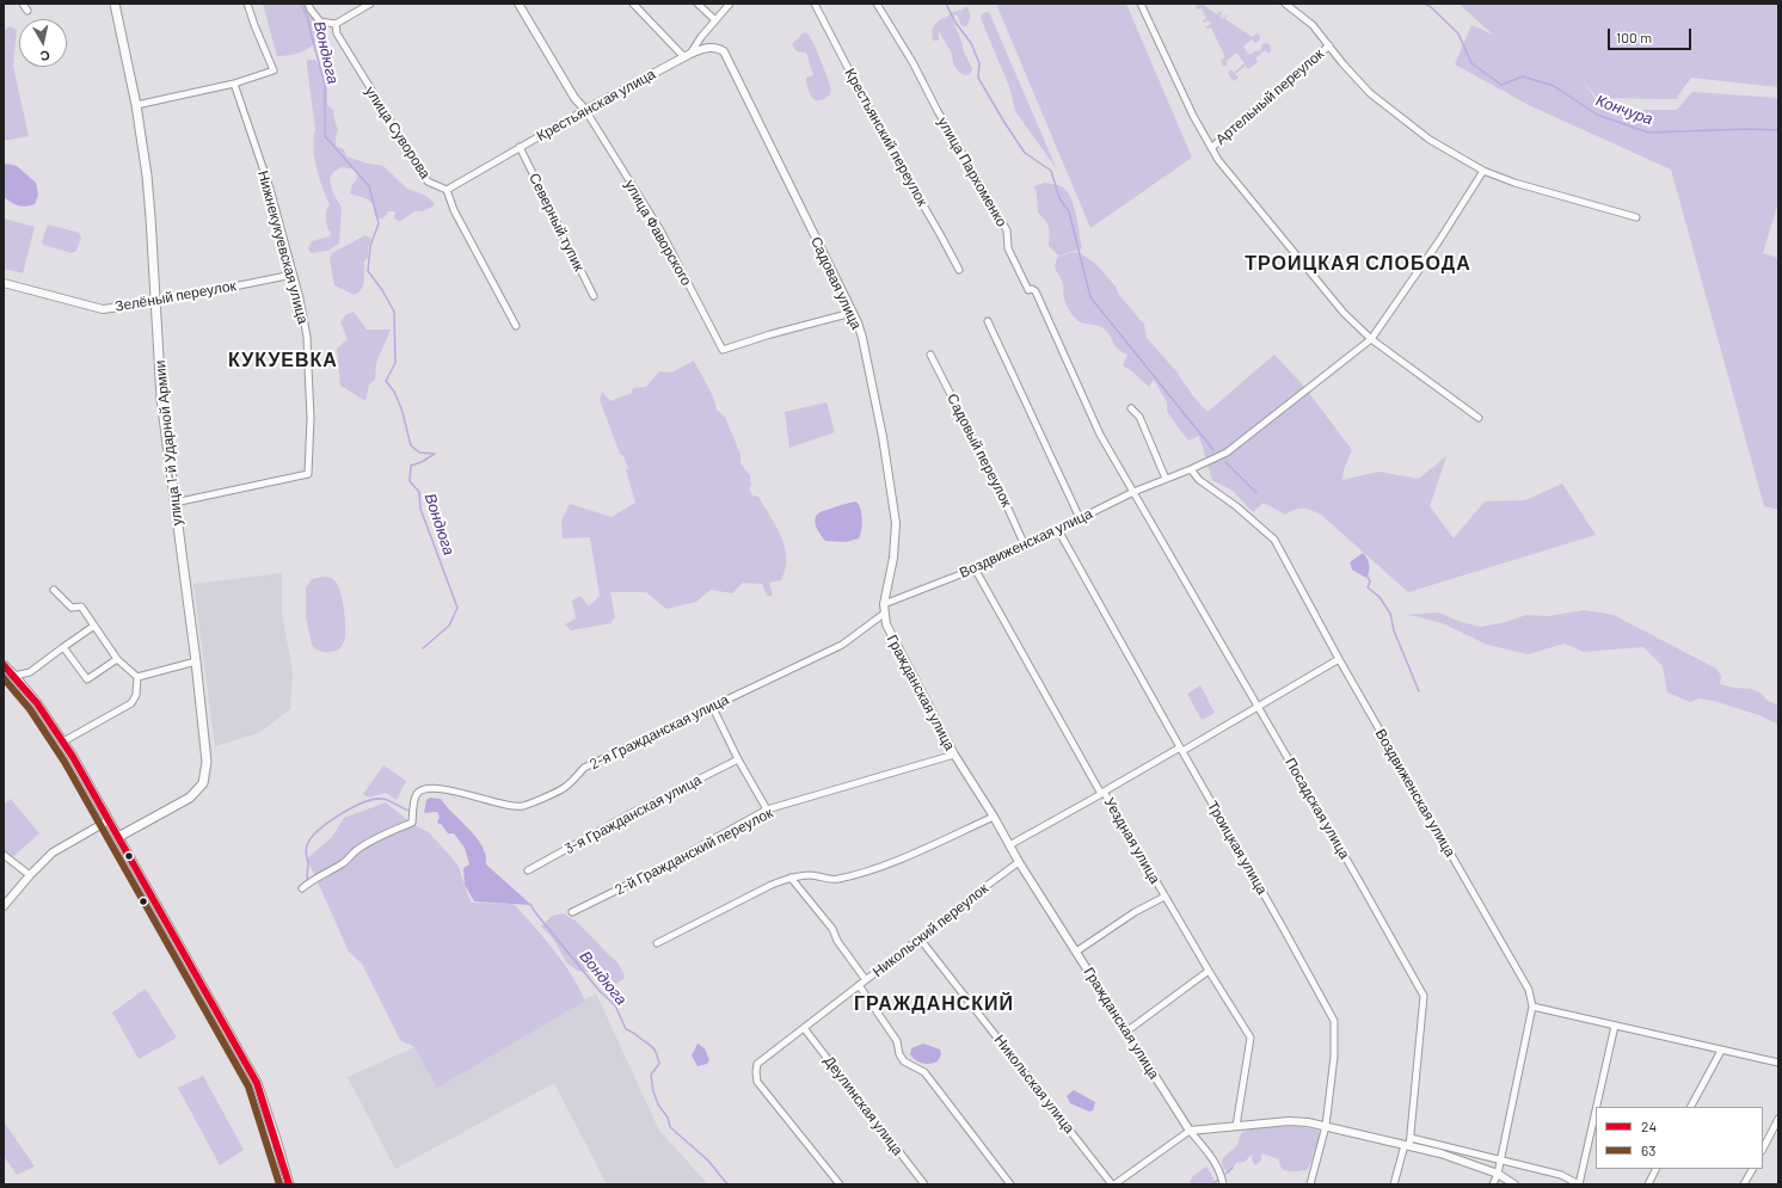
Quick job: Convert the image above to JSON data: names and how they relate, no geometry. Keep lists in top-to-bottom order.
{
  "streets": {
    "main road": ["улица 1-й Ударной Армии"],
    "street": [
      "Артельный переулок",
      "Крестьянская улица",
      "улица Суворова",
      "Крестьянский переулок",
      "улица Пархоменко",
      "Северный тупик",
      "улица Фаворского",
      "Нижнекукуевская улица",
      "Садовая улица",
      "Зелёный переулок",
      "Садовый переулок",
      "Воздвиженская улица",
      "Гражданская улица",
      "2-я Гражданская улица",
      "Посадская улица",
      "3-я Гражданская улица",
      "Уездная улица",
      "Троицкая улица",
      "2-й Гражданский переулок",
      "Никольский переулок",
      "Никольская улица",
      "Деулинская улица"
    ]
  },
  "crossings": [
    ["Крестьянская улица", "улица Суворова"],
    ["Крестьянская улица", "Северный тупик"],
    ["Крестьянская улица", "улица Фаворского"],
    ["Крестьянская улица", "Садовая улица"],
    ["улица Пархоменко", "Воздвиженская улица"],
    ["улица Пархоменко", "Посадская улица"],
    ["улица Фаворского", "Садовая улица"],
    ["Нижнекукуевская улица", "Зелёный переулок"],
    ["Нижнекукуевская улица", "улица 1-й Ударной Армии"],
    ["Садовая улица", "Воздвиженская улица"],
    ["Садовая улица", "Гражданская улица"],
    ["Садовая улица", "2-я Гражданская улица"],
    ["Зелёный переулок", "улица 1-й Ударной Армии"],
    ["Садовый переулок", "Воздвиженская улица"],
    ["Воздвиженская улица", "Посадская улица"],
    ["Воздвиженская улица", "Уездная улица"],
    ["Воздвиженская улица", "Троицкая улица"],
    ["Гражданская улица", "2-й Гражданский переулок"],
    ["Гражданская улица", "Никольский переулок"],
    ["Никольский переулок", "Никольская улица"],
    ["Никольский переулок", "Деулинская улица"]
  ],
  "districts": ["ТРОИЦКАЯ СЛОБОДА", "КУКУЕВКА", "ГРАЖДАНСКИЙ"],
  "water": ["Вондюга", "Кончура"],
  "lines": ["transit line 24", "transit line 63"],
  "legend": ["24", "63"],
  "scale_bar": "100 m",
  "north": "bottom"
}
